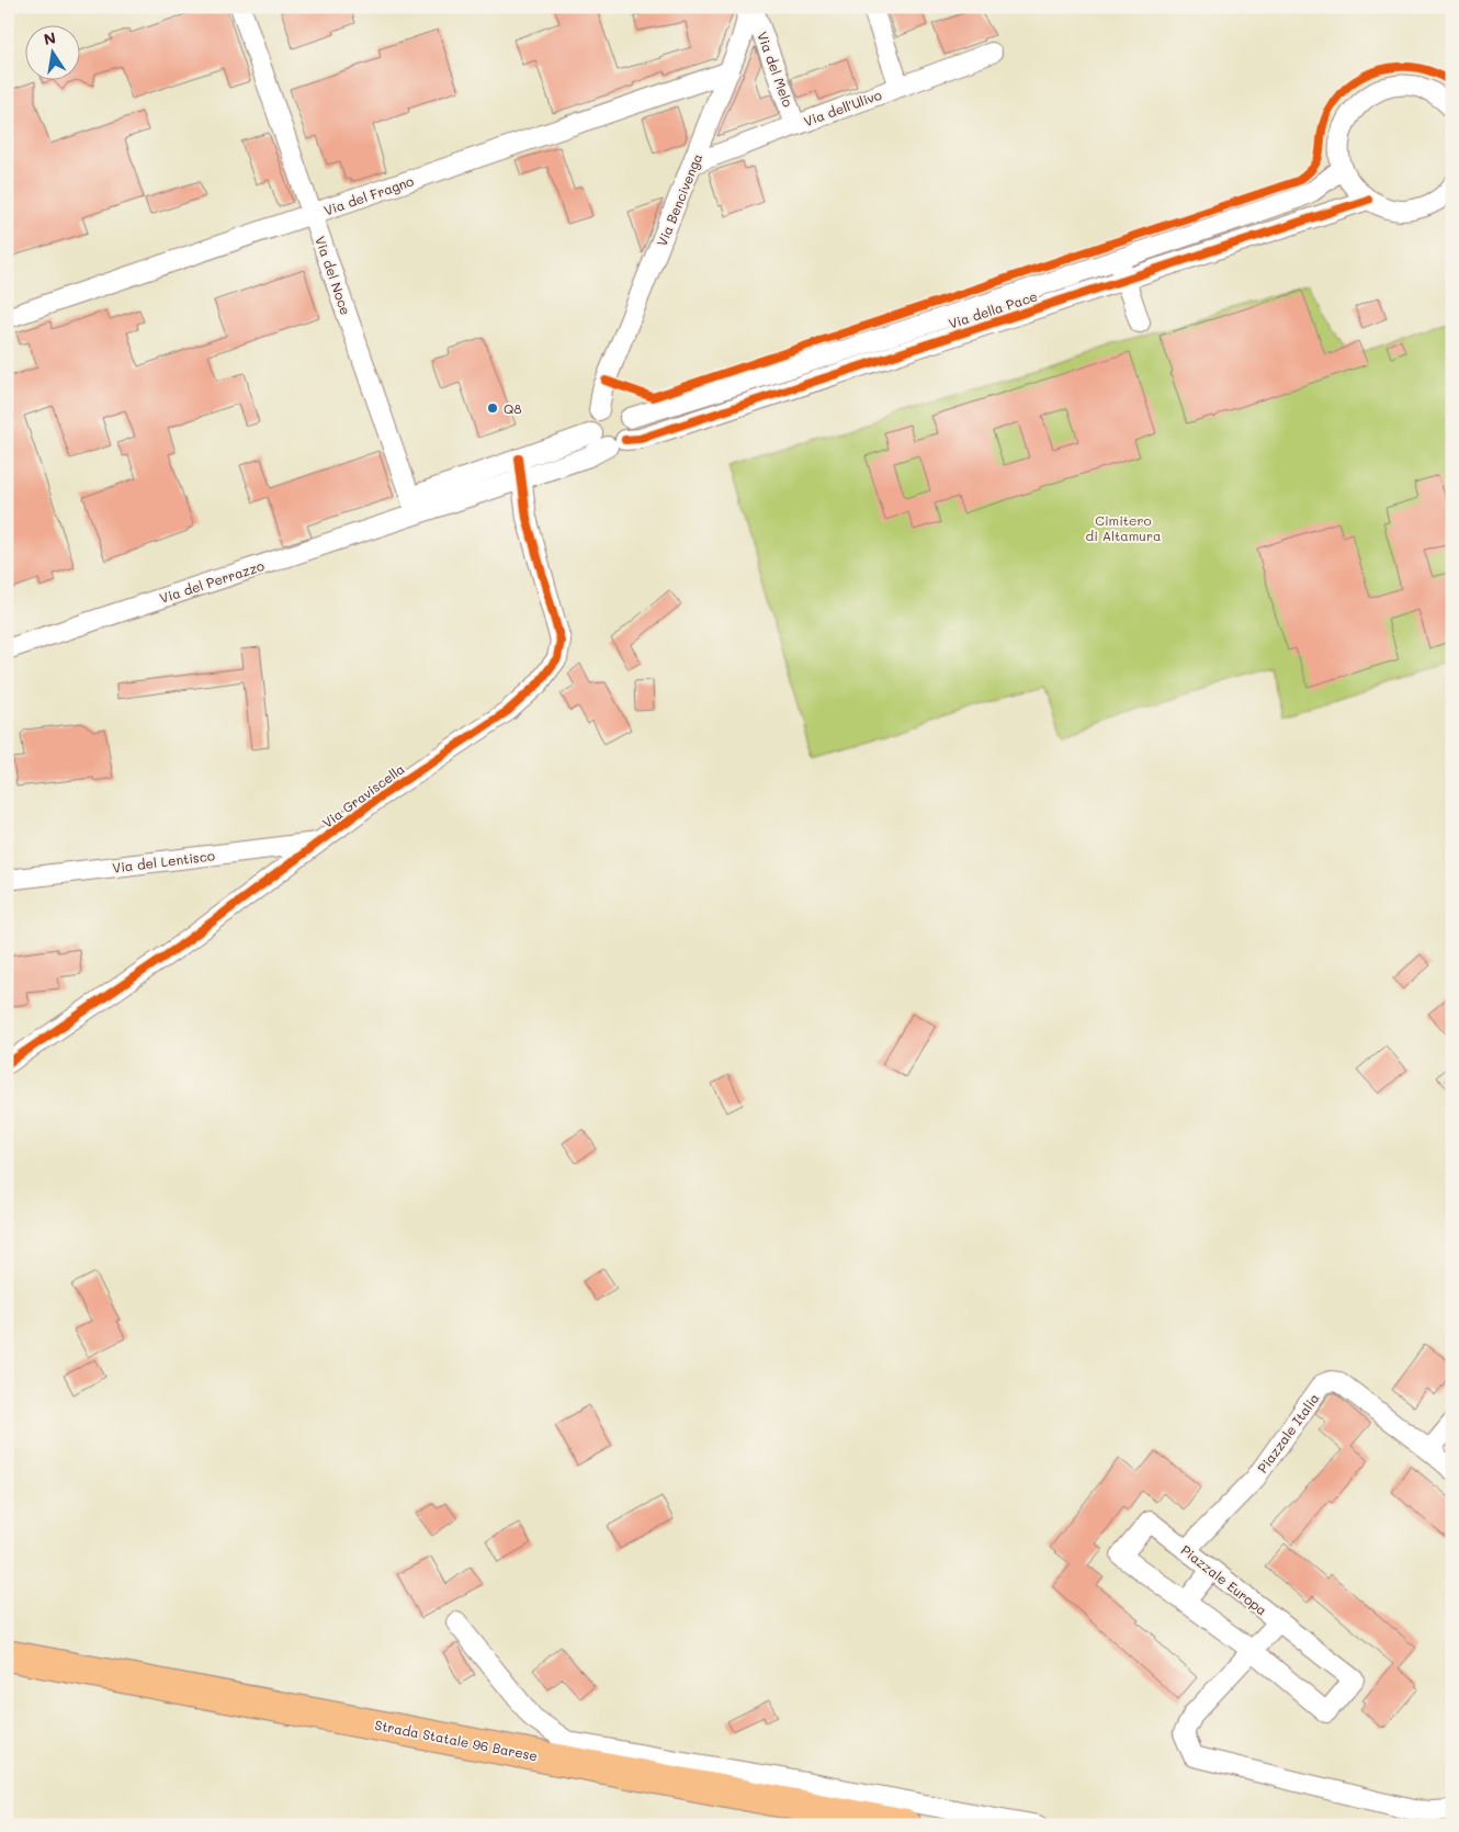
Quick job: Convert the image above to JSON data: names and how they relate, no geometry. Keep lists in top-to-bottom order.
{
  "streets": {
    "main road": ["Strada Statale 96 Barese"],
    "street": [
      "Via del Melo",
      "Via dell'Ulivo",
      "Via del Fragno",
      "Via Bencivenga",
      "Via del Noce",
      "Via della Pace",
      "Via del Perrazzo",
      "Via Graviscella",
      "Via del Lentisco",
      "Piazzale Italia",
      "Piazzale Europa"
    ]
  },
  "crossings": [
    ["Via del Melo", "Via dell'Ulivo"],
    ["Via del Melo", "Via Bencivenga"],
    ["Via dell'Ulivo", "Via Bencivenga"],
    ["Via del Fragno", "Via Bencivenga"],
    ["Via del Fragno", "Via del Noce"],
    ["Via Bencivenga", "Via della Pace"],
    ["Via del Noce", "Via della Pace"],
    ["Via del Noce", "Via del Perrazzo"],
    ["Via della Pace", "Via del Perrazzo"],
    ["Via della Pace", "Via Graviscella"],
    ["Via Graviscella", "Via del Lentisco"],
    ["Piazzale Italia", "Piazzale Europa"]
  ],
  "parks": ["Cimitero di Altamura"],
  "places": ["Q8"],
  "north": "top"
}
